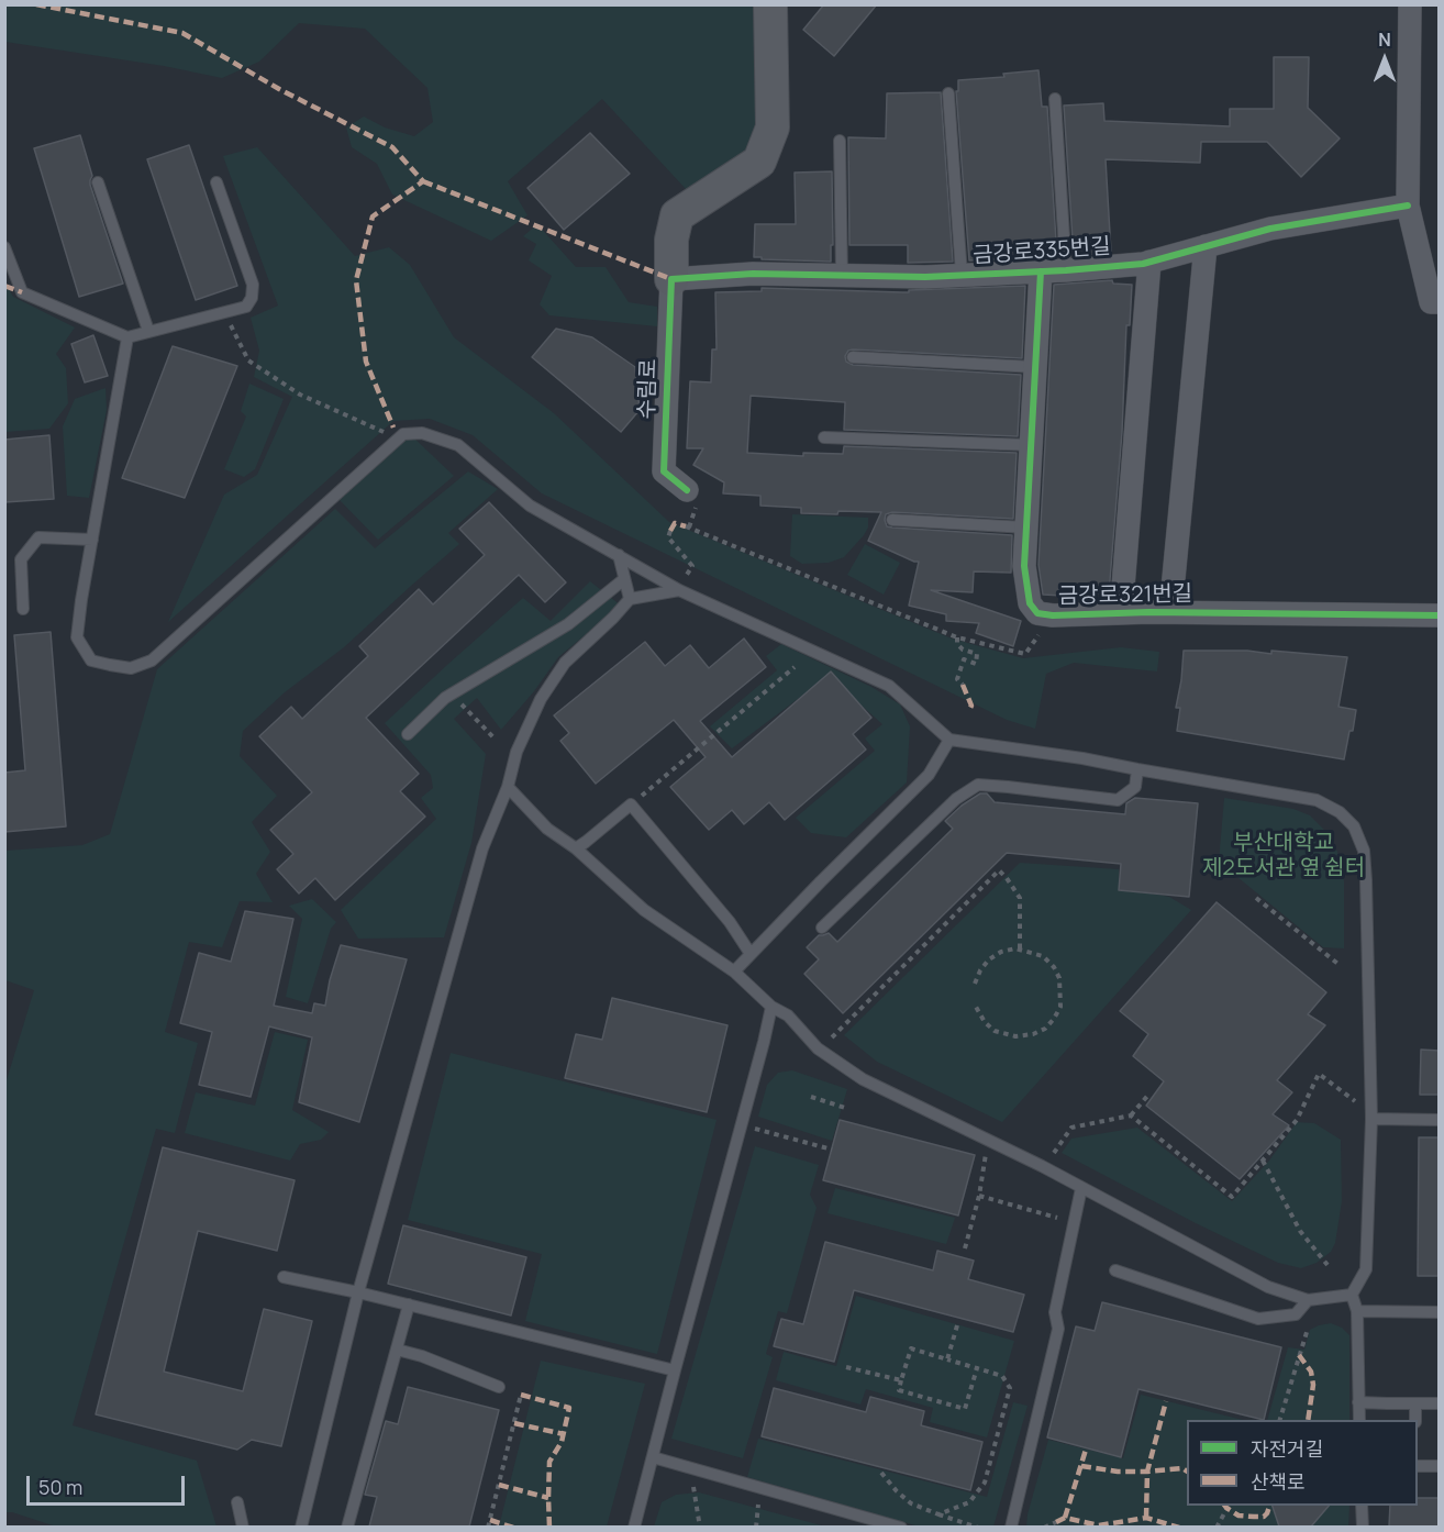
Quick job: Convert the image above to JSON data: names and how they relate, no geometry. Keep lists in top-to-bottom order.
{
  "streets": {
    "main road": ["수림로"],
    "street": ["금강로335번길", "금강로321번길"]
  },
  "crossings": [
    ["금강로335번길", "수림로"],
    ["금강로335번길", "금강로321번길"]
  ],
  "parks": ["부산대학교 제2도서관 옆 쉼터"],
  "legend": ["자전거길", "산책로"],
  "scale_bar": "50 m",
  "north": "top"
}
